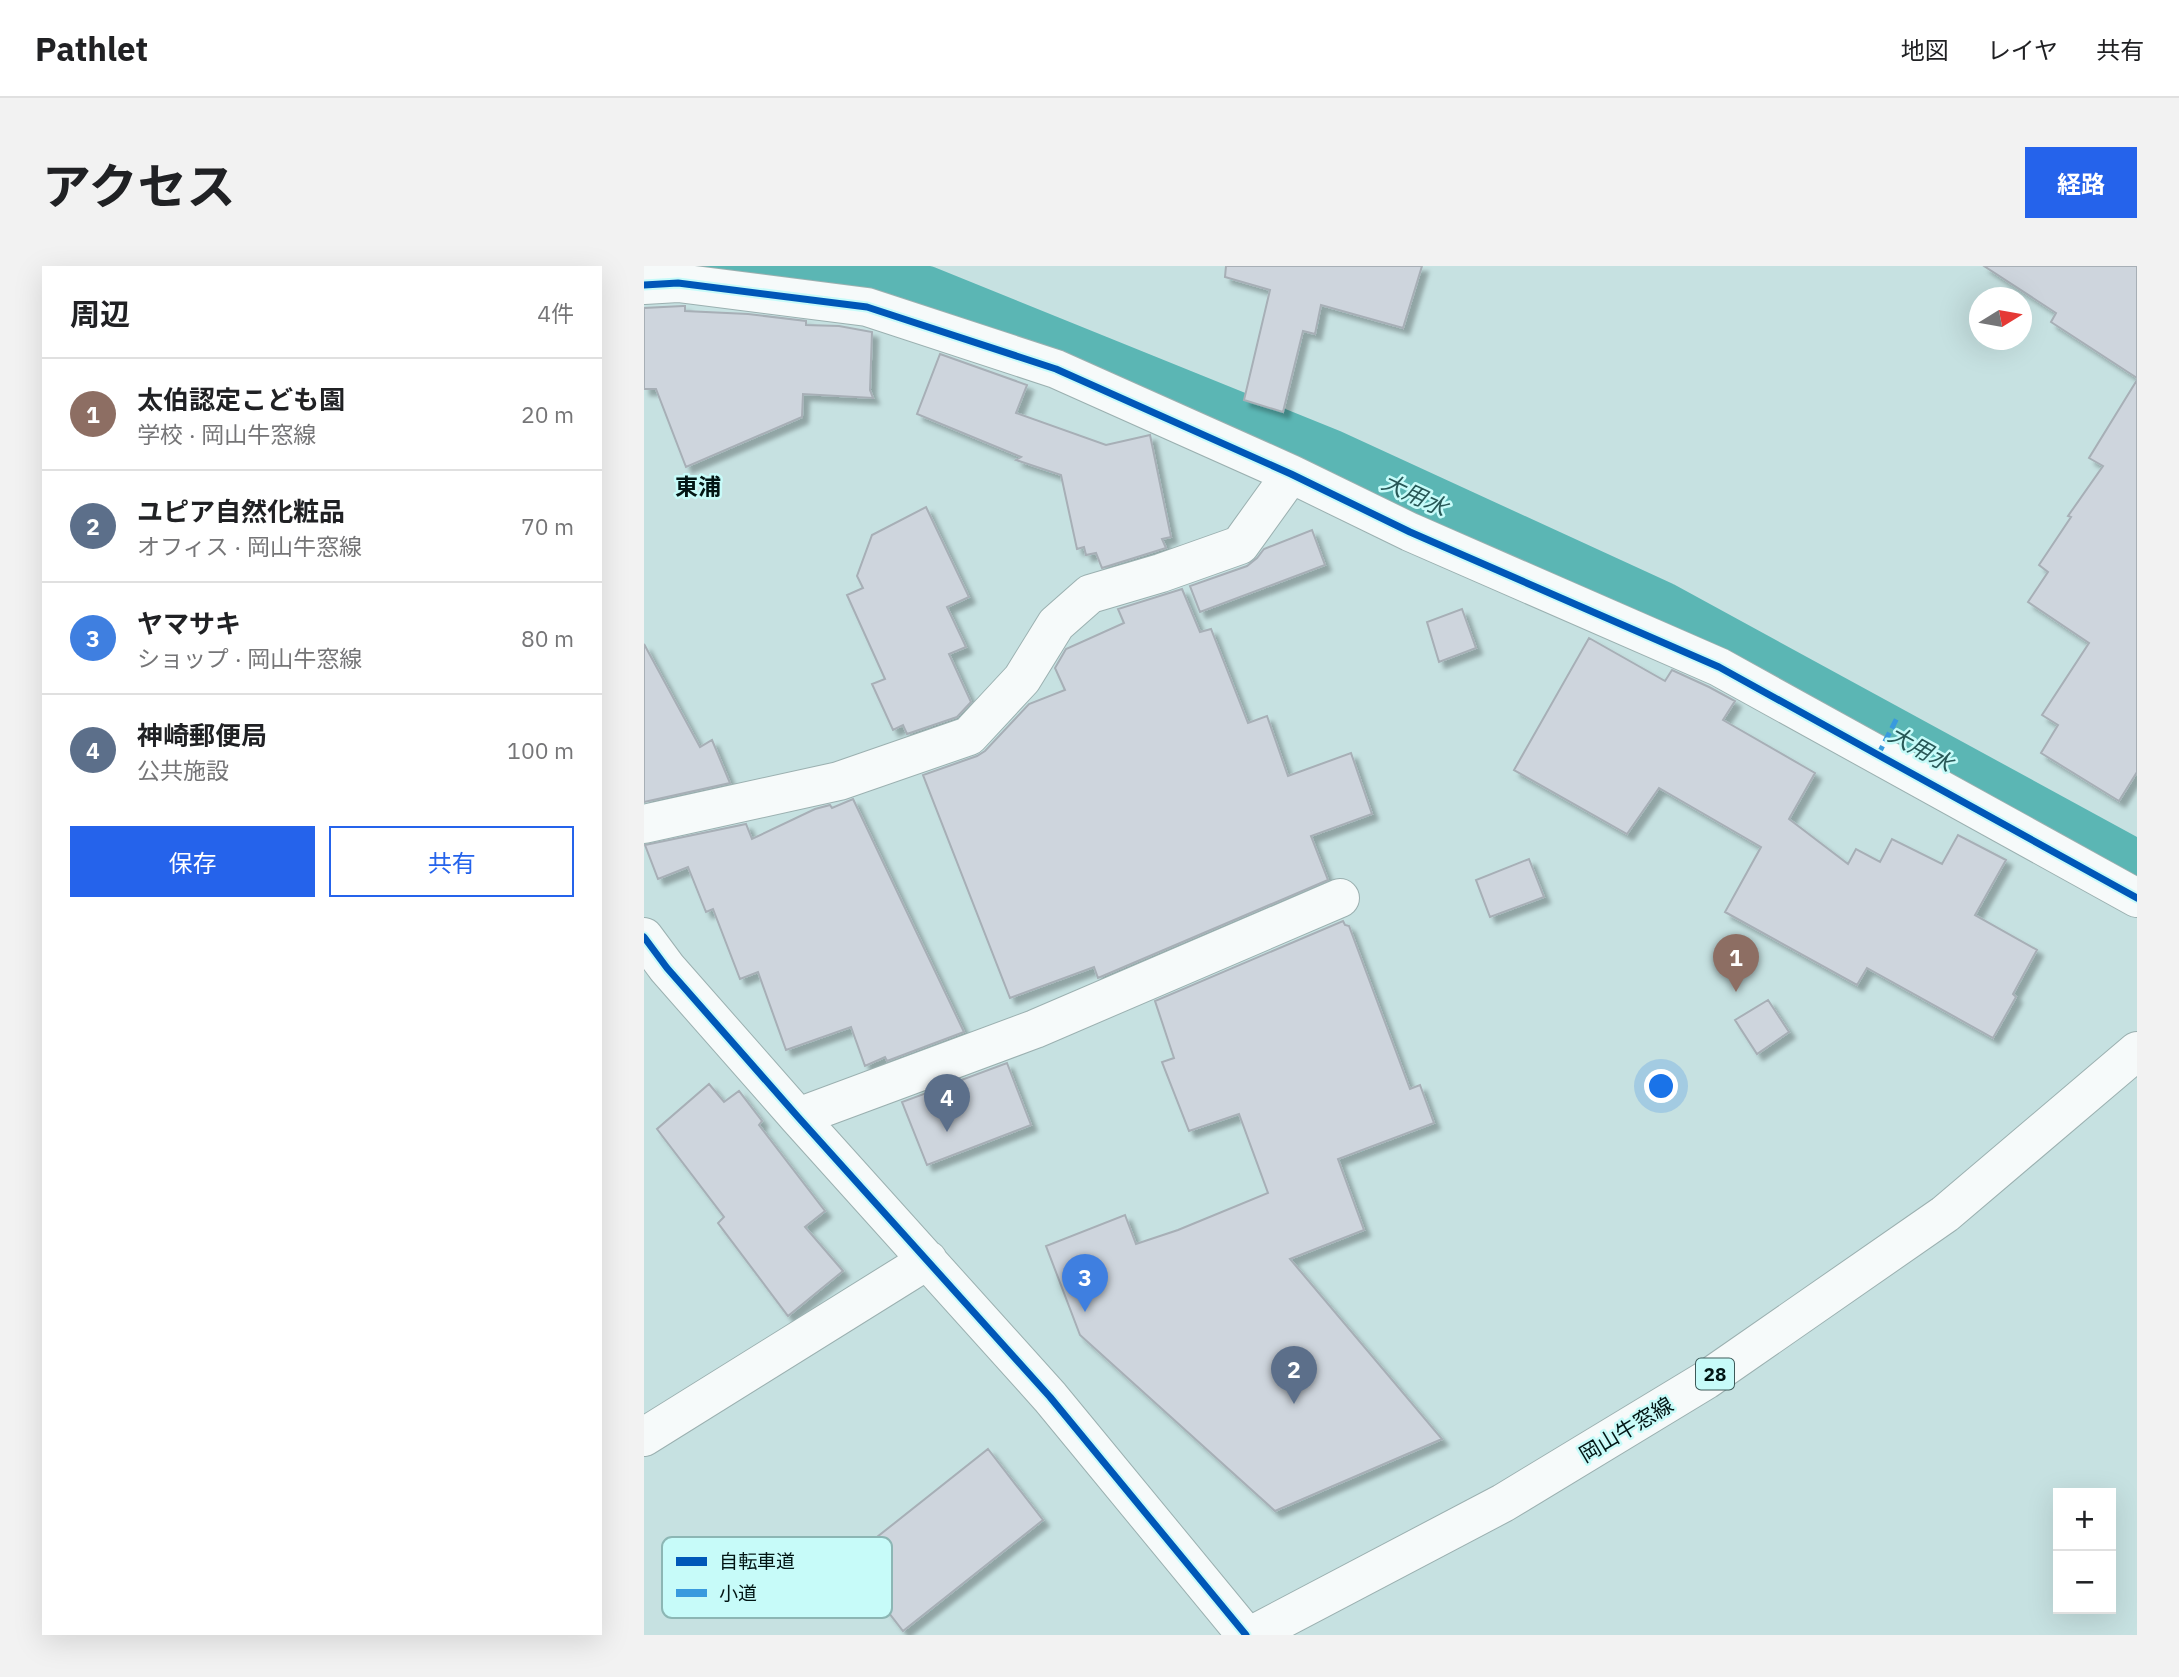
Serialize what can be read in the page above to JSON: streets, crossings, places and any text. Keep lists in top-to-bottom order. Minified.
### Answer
{"streets":{"street":["28","岡山牛窓線"]},"districts":["東浦"],"water":["大用水"],"legend":["自転車道","小道"],"north":"right","page":{"header":"Pathlet","nav":["地図","レイヤ","共有"],"title":"アクセス","buttons":["経路",["保存","共有"]],"heading":["周辺","4件"],"list":[{"mark":"1","name":"太伯認定こども園","note":"学校 · 岡山牛窓線","value":"20 m"},{"mark":"2","name":"ユピア自然化粧品","note":"オフィス · 岡山牛窓線","value":"70 m"},{"mark":"3","name":"ヤマサキ","note":"ショップ · 岡山牛窓線","value":"80 m"},{"mark":"4","name":"神崎郵便局","note":"公共施設","value":"100 m"}],"pins":["1","4","3","2"],"map_buttons":["+","−"]}}
